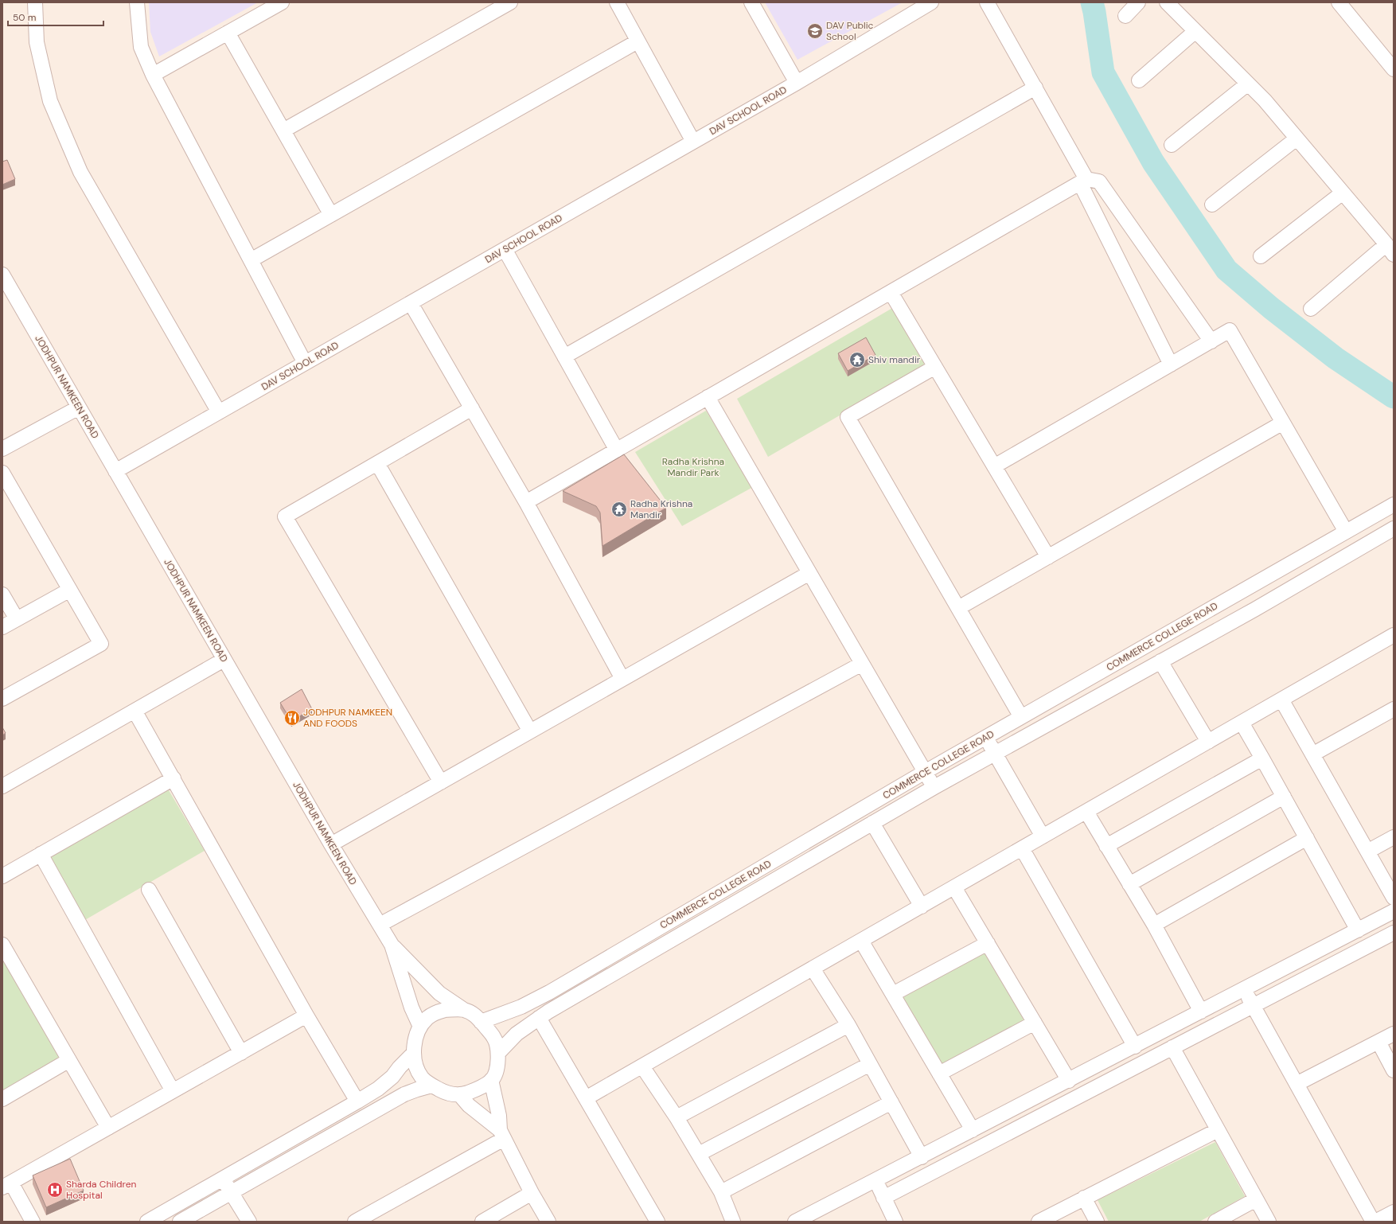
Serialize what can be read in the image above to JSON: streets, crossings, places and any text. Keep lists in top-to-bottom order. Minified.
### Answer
{"streets":{"street":["DAV SCHOOL ROAD","JODHPUR NAMKEEN ROAD","COMMERCE COLLEGE ROAD"]},"crossings":[["DAV SCHOOL ROAD","JODHPUR NAMKEEN ROAD"]],"parks":["Radha Krishna Mandir Park"],"places":{"school or university":["DAV Public School"],"temple":["Shiv mandir","Radha Krishna Mandir"],"restaurant":["JODHPUR NAMKEEN AND FOODS"],"hospital":["Sharda Children Hospital"]},"scale_bar":"50 m"}
